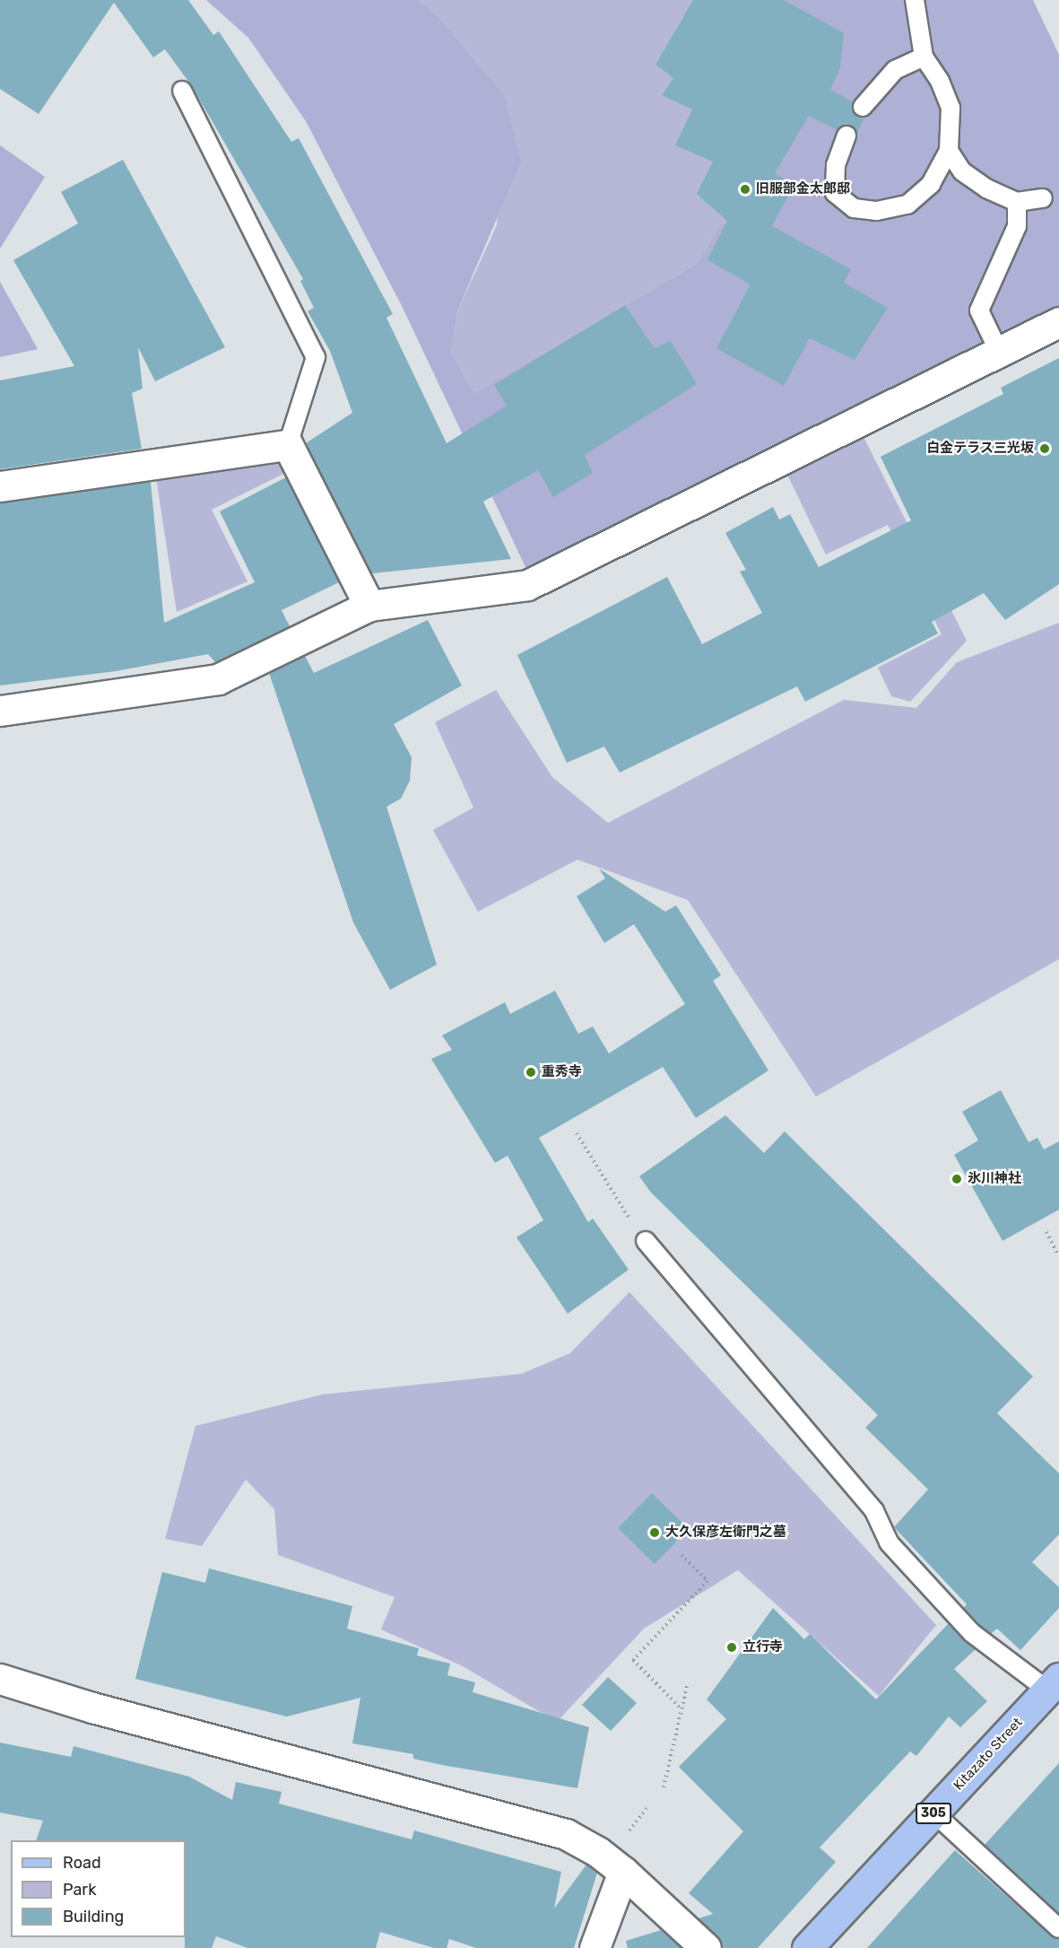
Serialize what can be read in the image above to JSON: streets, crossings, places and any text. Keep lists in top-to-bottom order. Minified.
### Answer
{"streets":{"main road":["Kitazato Street","305"]},"places":["旧服部金太郎邸","白金テラス三光坂","重秀寺","氷川神社","大久保彦左衛門之墓","立行寺"],"legend":["Road","Park","Building"]}
